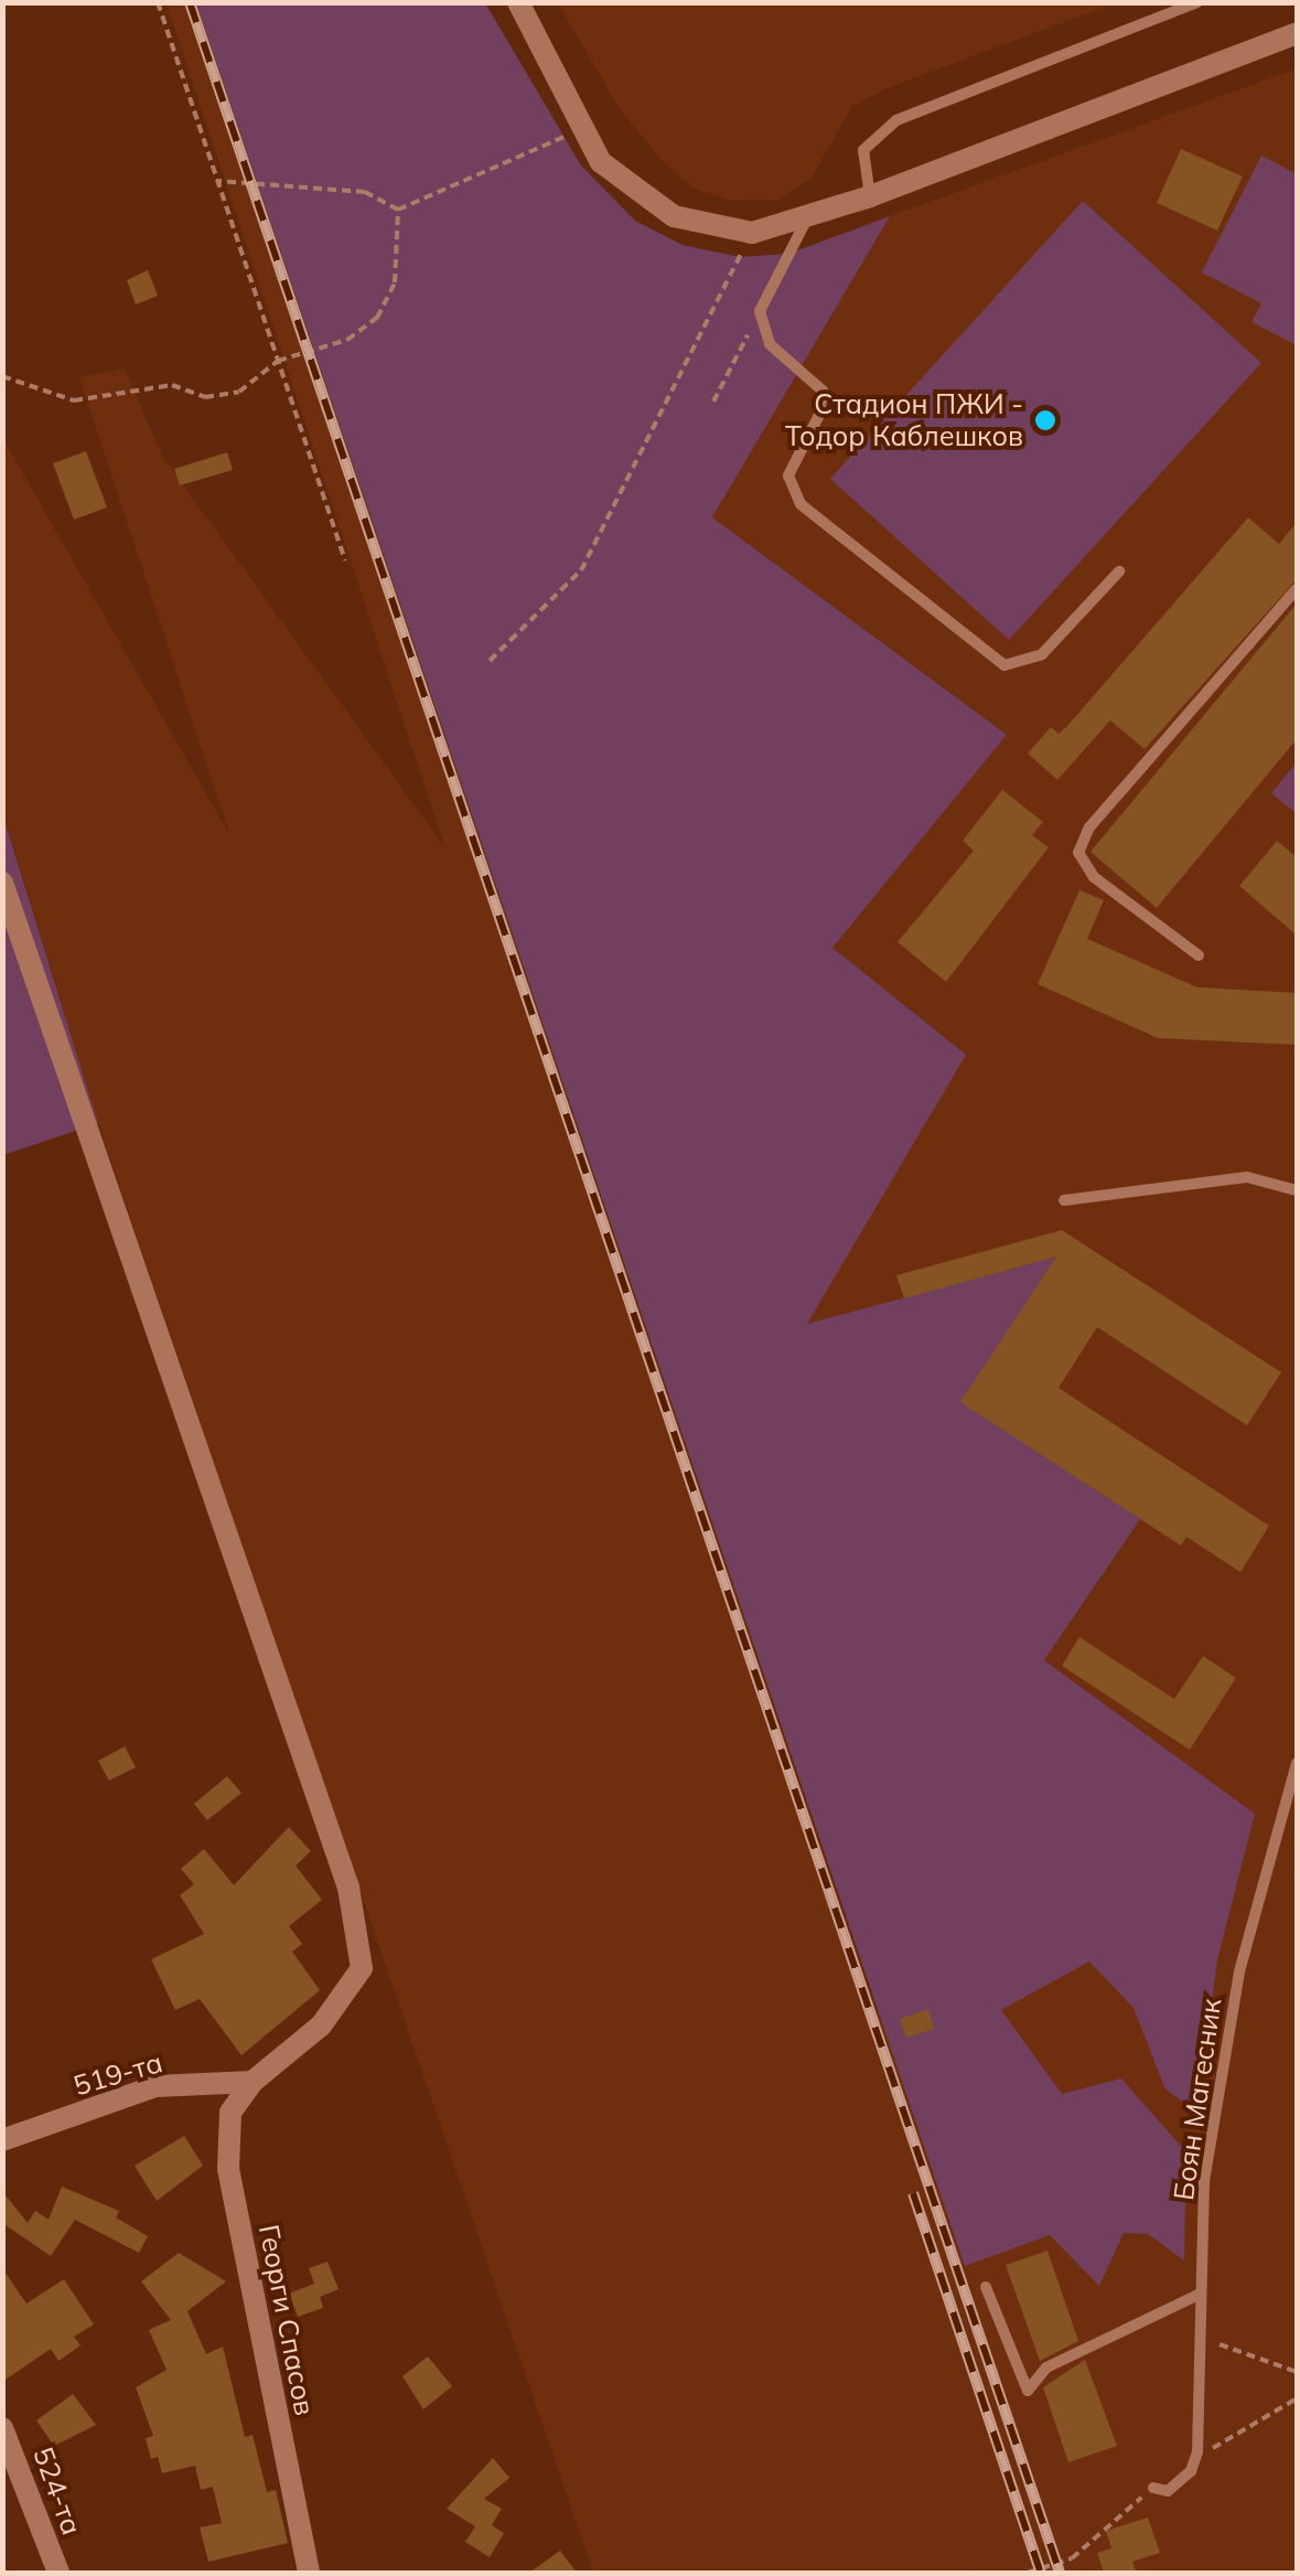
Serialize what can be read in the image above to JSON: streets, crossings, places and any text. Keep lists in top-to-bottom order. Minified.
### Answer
{"streets":{"street":["519-та","Георги Спасов","524-та"],"lane":["Боян Магесник"]},"crossings":[["519-та","Георги Спасов"]],"places":["Стадион ПЖИ - Тодор Каблешков"]}
